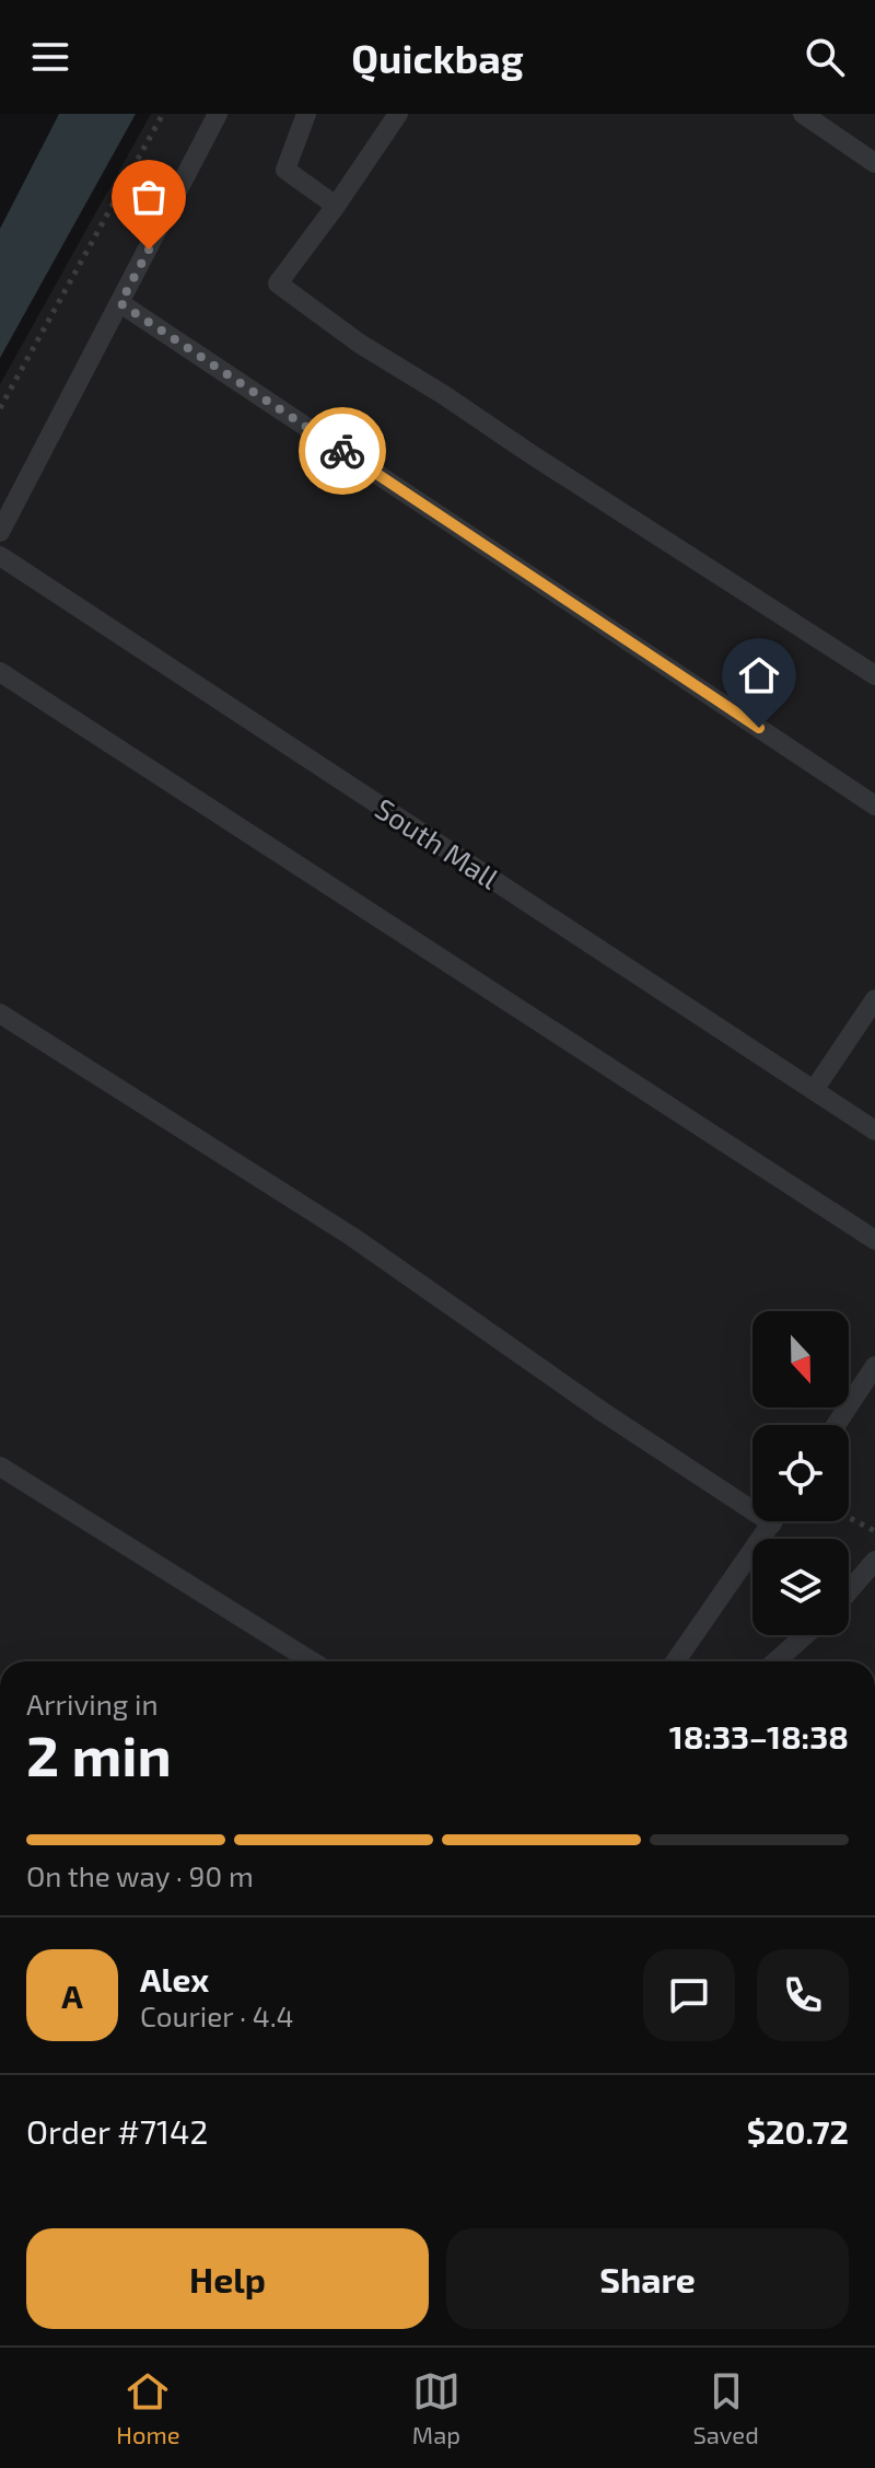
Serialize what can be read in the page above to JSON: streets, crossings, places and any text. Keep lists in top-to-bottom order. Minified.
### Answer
{"streets":{"lane":["South Mall"]},"north":"bottom","page":{"header":"Quickbag","heading":["2 min","Arriving in","18:33–18:38"],"panel":["Alex","Courier · 4.4","Order #7142","$20.72"],"bar":"On the way · 90 m","round":"A","buttons":["Help","Share"],"tabs":["Home","Map","Saved"]}}
